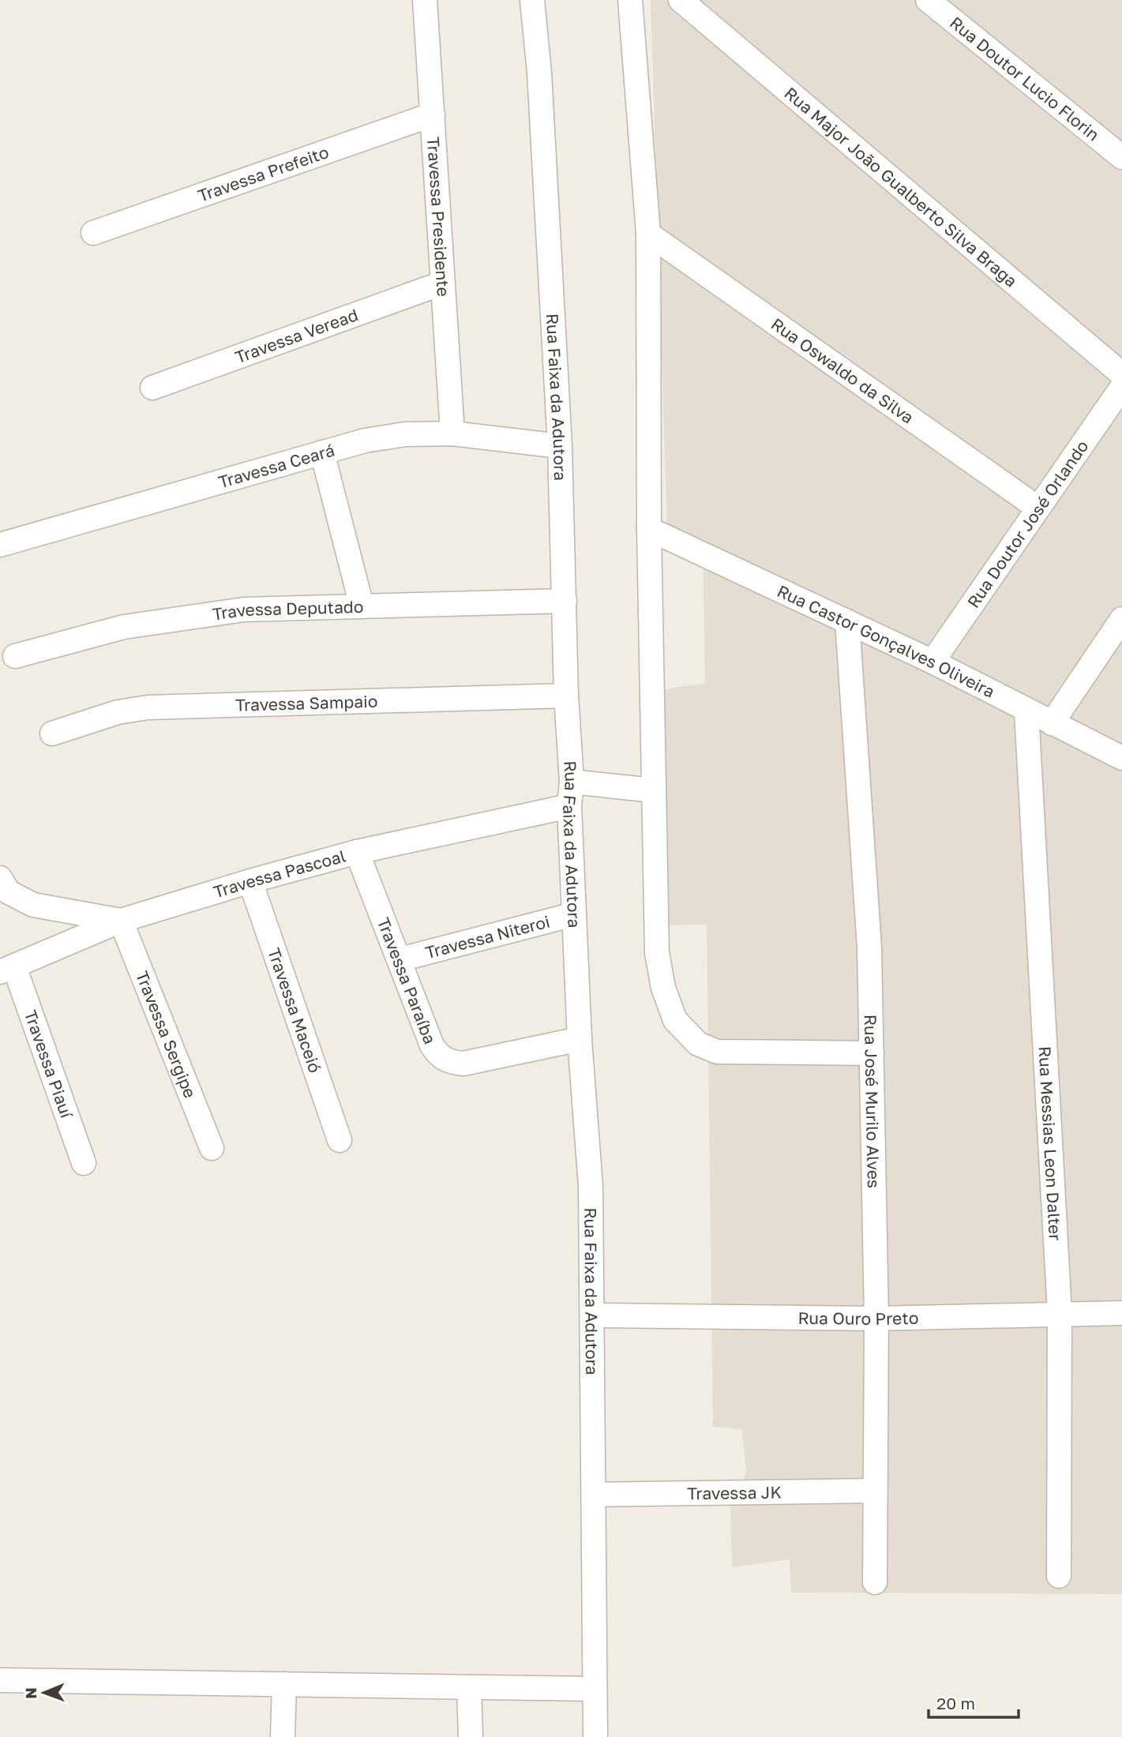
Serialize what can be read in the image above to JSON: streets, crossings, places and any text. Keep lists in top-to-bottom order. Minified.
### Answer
{"streets":{"street":["Rua Doutor Lucio Florin","Travessa Prefeito","Rua Major João Gualberto Silva Braga","Travessa Presidente","Travessa Veread","Rua Oswaldo da Silva","Rua Faixa da Adutora","Travessa Ceará","Rua Doutor José Orlando","Travessa Deputado","Rua Castor Gonçalves Oliveira","Travessa Sampaio","Travessa Pascoal","Travessa Niteroi","Travessa Paraíba","Travessa Maceió","Travessa Sergipe","Travessa Piauí","Rua José Murilo Alves","Rua Messias Leon Dalter","Rua Ouro Preto","Travessa JK"]},"crossings":[["Travessa Prefeito","Travessa Presidente"],["Travessa Presidente","Travessa Veread"],["Travessa Presidente","Travessa Ceará"],["Rua Oswaldo da Silva","Rua Doutor José Orlando"],["Rua Faixa da Adutora","Travessa Ceará"],["Rua Faixa da Adutora","Travessa Deputado"],["Rua Faixa da Adutora","Travessa Sampaio"],["Rua Faixa da Adutora","Travessa Pascoal"],["Rua Faixa da Adutora","Travessa Niteroi"],["Rua Faixa da Adutora","Travessa Paraíba"],["Rua Faixa da Adutora","Rua Ouro Preto"],["Rua Faixa da Adutora","Travessa JK"],["Rua Doutor José Orlando","Rua Castor Gonçalves Oliveira"],["Rua Castor Gonçalves Oliveira","Rua José Murilo Alves"],["Rua Castor Gonçalves Oliveira","Rua Messias Leon Dalter"],["Travessa Pascoal","Travessa Paraíba"],["Travessa Pascoal","Travessa Maceió"],["Travessa Pascoal","Travessa Sergipe"],["Travessa Pascoal","Travessa Piauí"],["Travessa Niteroi","Travessa Paraíba"],["Rua José Murilo Alves","Rua Ouro Preto"],["Rua José Murilo Alves","Travessa JK"],["Rua Messias Leon Dalter","Rua Ouro Preto"]],"scale_bar":"20 m","north":"left"}
